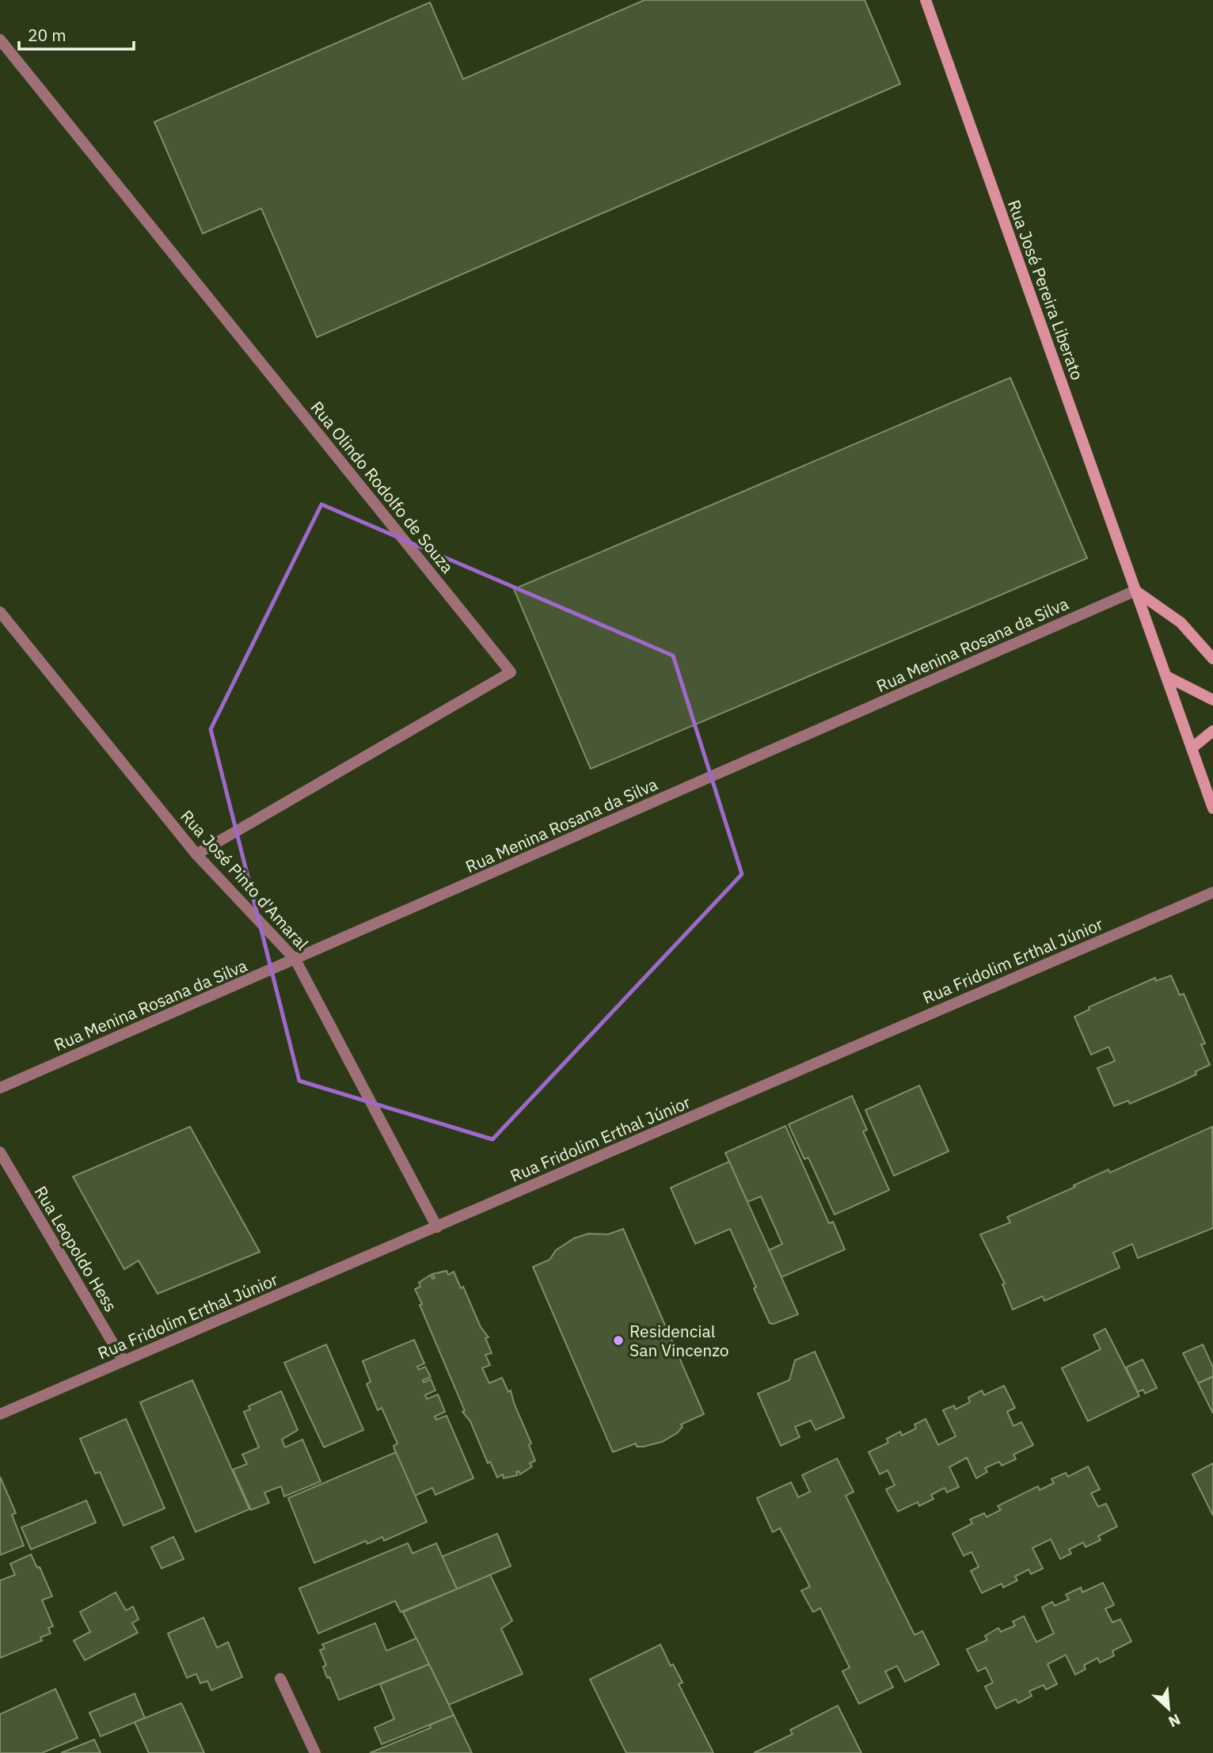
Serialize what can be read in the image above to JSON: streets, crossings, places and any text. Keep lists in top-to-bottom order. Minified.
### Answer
{"streets":{"main road":["Rua José Pereira Liberato"],"street":["Rua Olindo Rodolfo de Souza","Rua Menina Rosana da Silva","Rua José Pinto d'Amaral","Rua Fridolim Erthal Júnior","Rua Leopoldo Hess"]},"crossings":[["Rua José Pereira Liberato","Rua Menina Rosana da Silva"],["Rua Olindo Rodolfo de Souza","Rua José Pinto d'Amaral"],["Rua Menina Rosana da Silva","Rua José Pinto d'Amaral"],["Rua José Pinto d'Amaral","Rua Fridolim Erthal Júnior"],["Rua Fridolim Erthal Júnior","Rua Leopoldo Hess"]],"places":["Residencial San Vincenzo"],"scale_bar":"20 m","north":"bottom right"}
